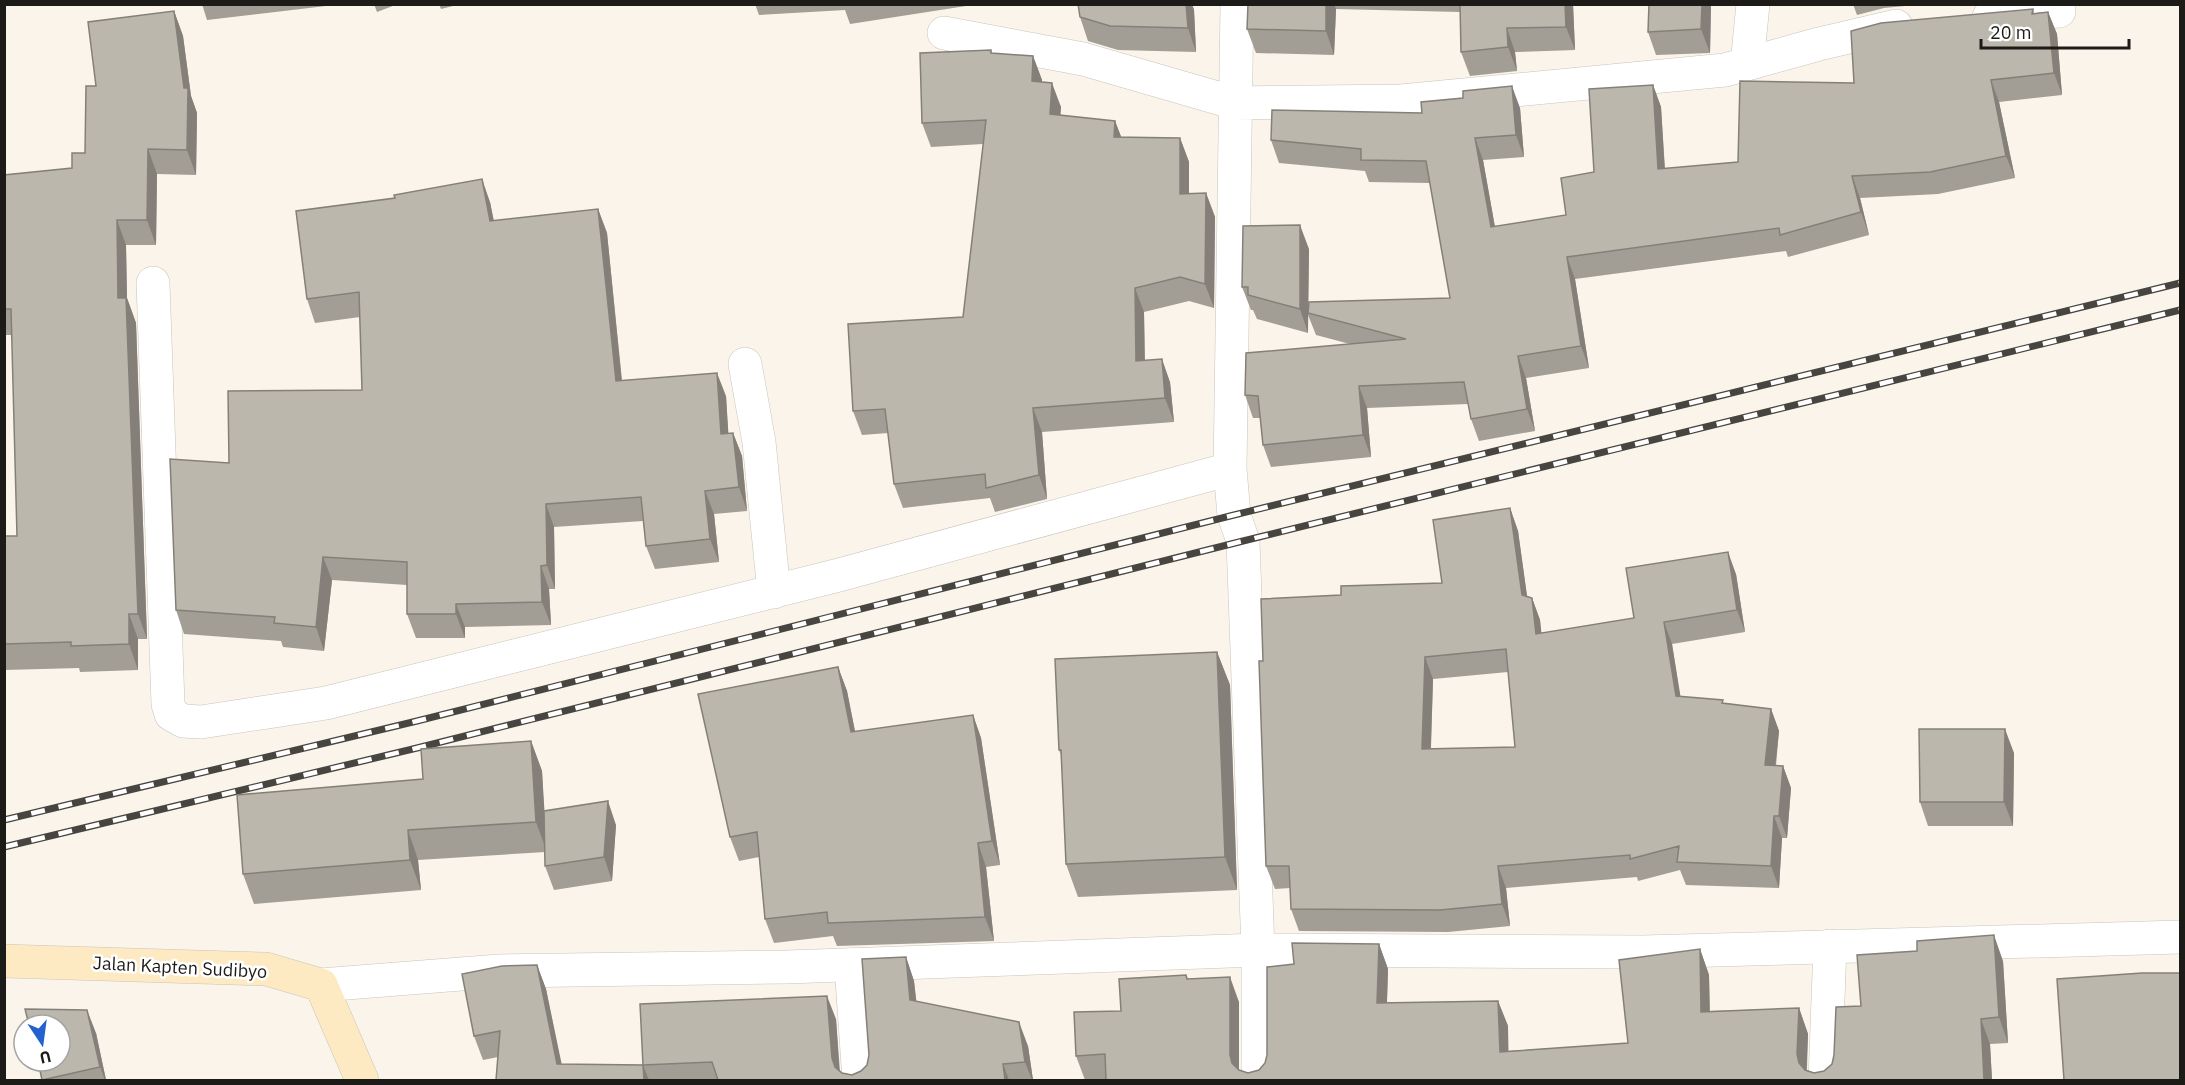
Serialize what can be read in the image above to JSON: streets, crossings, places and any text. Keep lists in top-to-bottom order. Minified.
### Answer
{"streets":{"main road":["Jalan Kapten Sudibyo"]},"scale_bar":"20 m","north":"bottom"}
